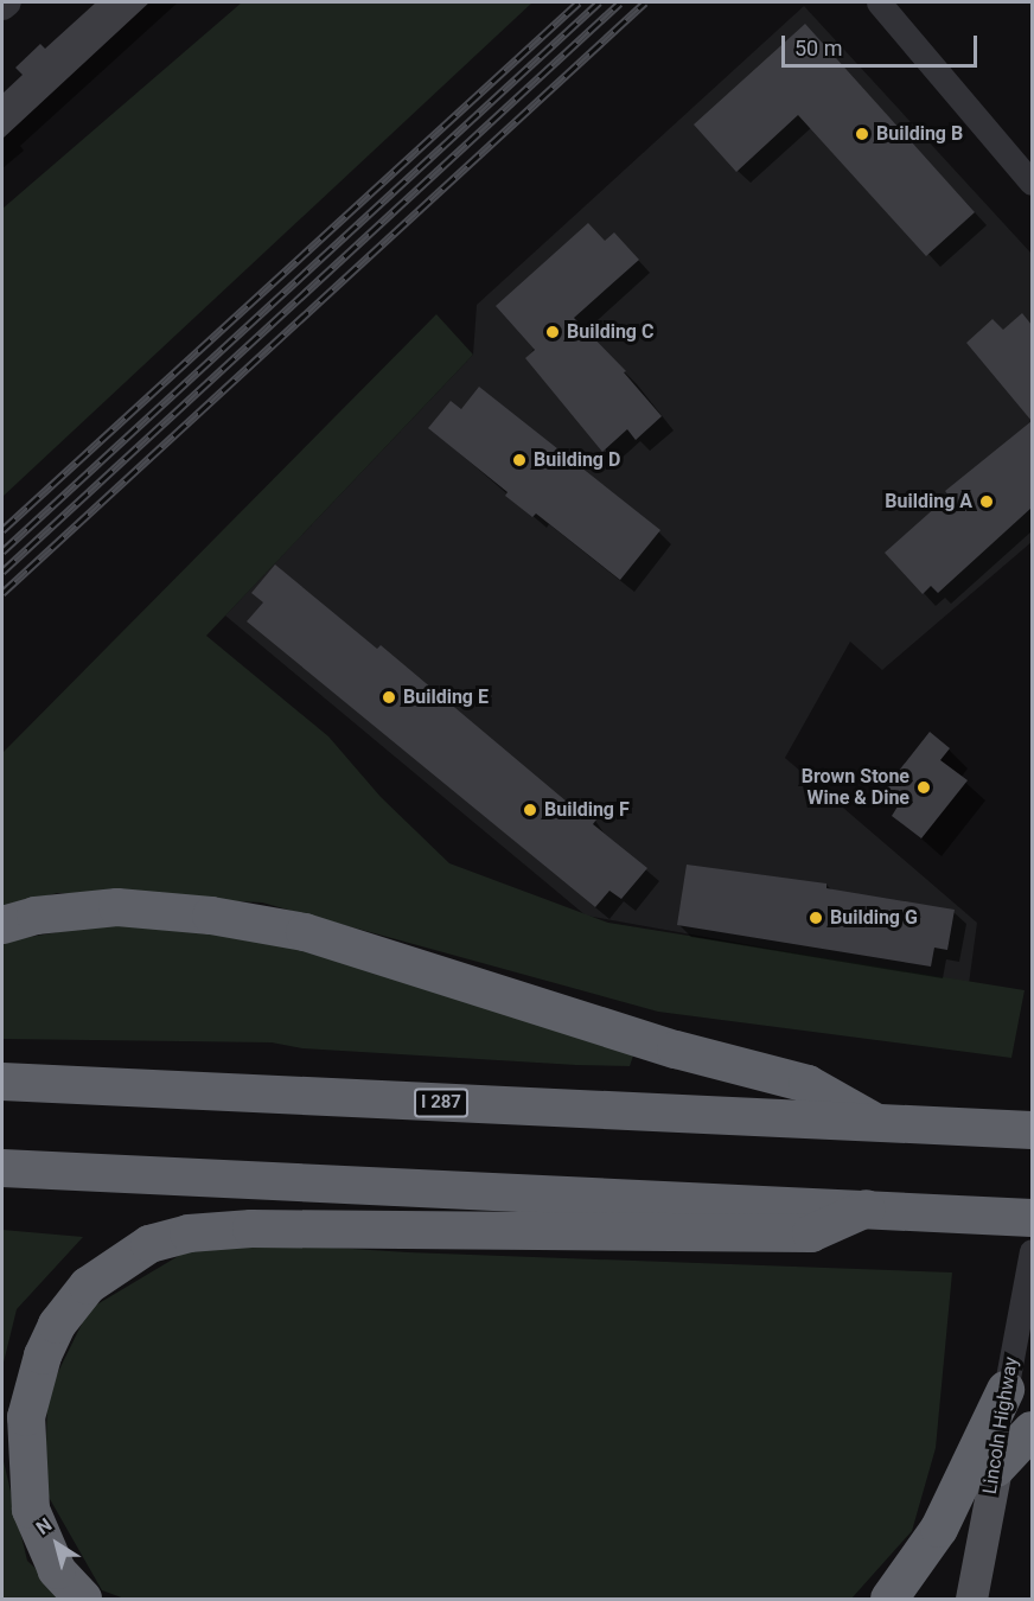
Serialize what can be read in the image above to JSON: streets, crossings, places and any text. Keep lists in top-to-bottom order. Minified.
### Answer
{"streets":{"highway":["I 287"],"main road":["Lincoln Highway"]},"places":["Building B","Building C","Building D","Building A","Building E","Brown Stone Wine & Dine","Building F","Building G"],"scale_bar":"50 m","north":"top left"}
